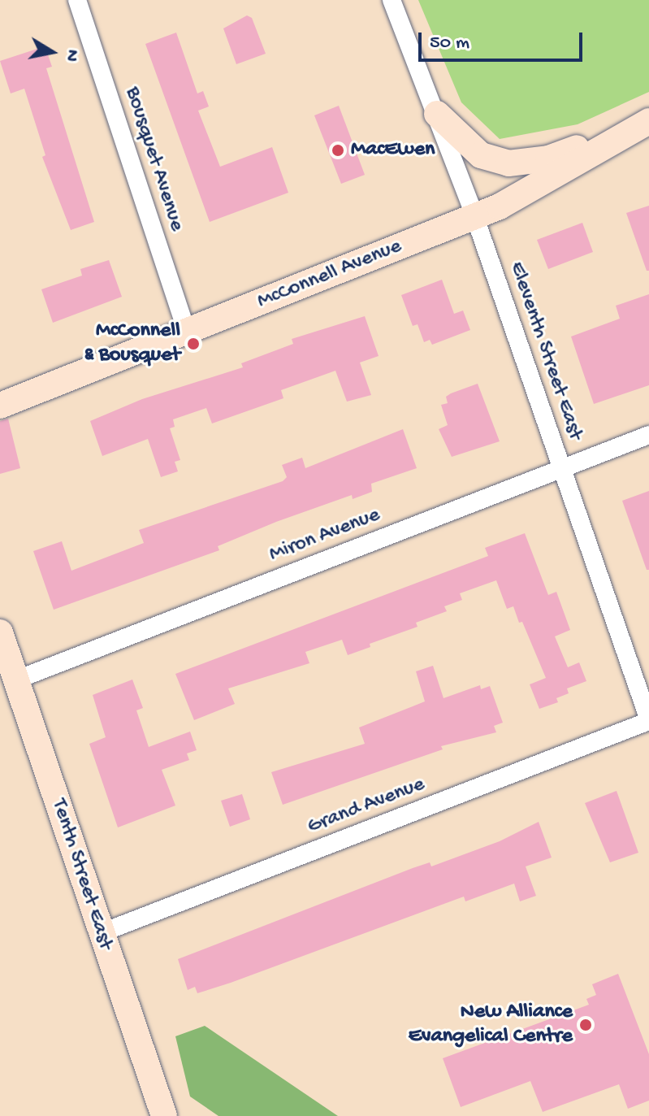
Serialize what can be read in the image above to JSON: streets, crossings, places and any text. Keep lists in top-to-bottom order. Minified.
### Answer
{"streets":{"main road":["McConnell Avenue","Tenth Street East"],"street":["Bousquet Avenue","Eleventh Street East","Miron Avenue","Grand Avenue"]},"crossings":[["Bousquet Avenue","McConnell Avenue"],["McConnell Avenue","Eleventh Street East"],["Eleventh Street East","Miron Avenue"],["Eleventh Street East","Grand Avenue"],["Miron Avenue","Tenth Street East"],["Grand Avenue","Tenth Street East"]],"places":["MacEwen","McConnell & Bousquet","New Alliance Evangelical Centre"],"scale_bar":"50 m","north":"right"}
